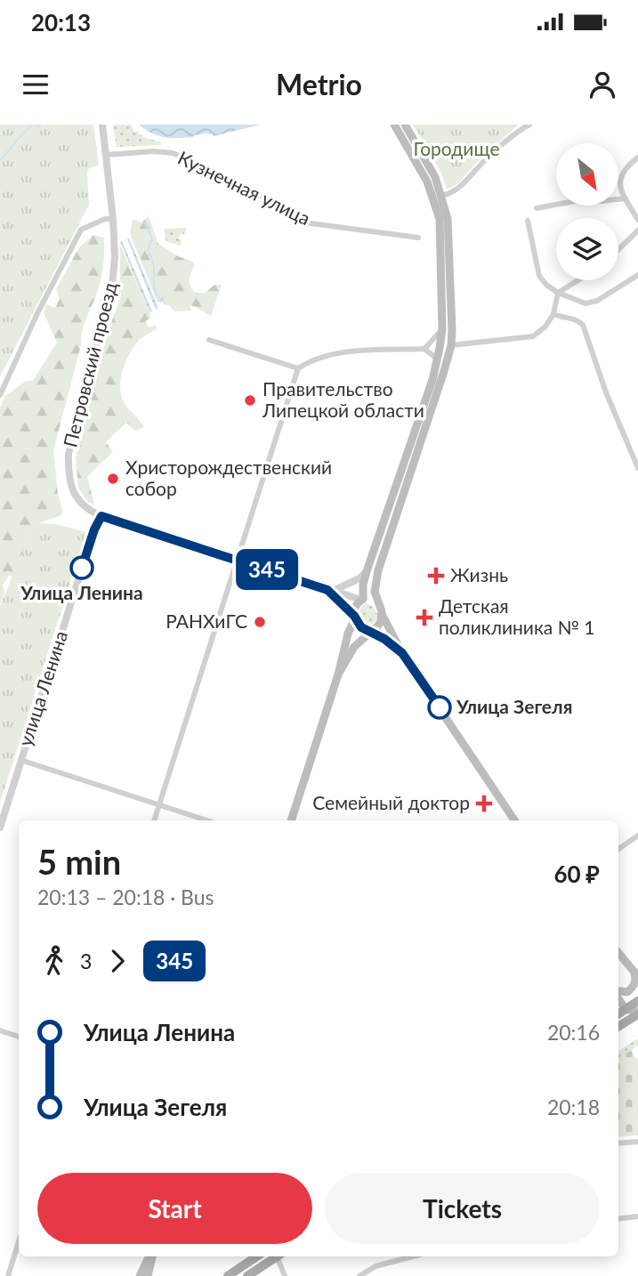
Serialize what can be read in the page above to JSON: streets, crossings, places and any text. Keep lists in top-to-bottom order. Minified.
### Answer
{"streets":{"street":["Кузнечная улица","Петровский проезд","улица Ленина"]},"crossings":[["Кузнечная улица","Петровский проезд"],["Петровский проезд","улица Ленина"]],"parks":["Городище"],"places":{"other":["Правительство Липецкой области","Христорождественский собор","Улица Ленина","РАНХиГС","Улица Зегеля"],"health":["Жизнь","Детская поликлиника № 1","Семейный доктор"]},"lines":["bus line 345"],"north":"bottom right","page":{"status":"20:13","header":"Metrio","on_map":"345","heading":["5 min","20:13 – 20:18 · Bus","60 ₽"],"legs":["3","345"],"list":[{"name":"Улица Ленина","value":"20:16"},{"name":"Улица Зегеля","value":"20:18"}],"buttons":["Start","Tickets"]}}
